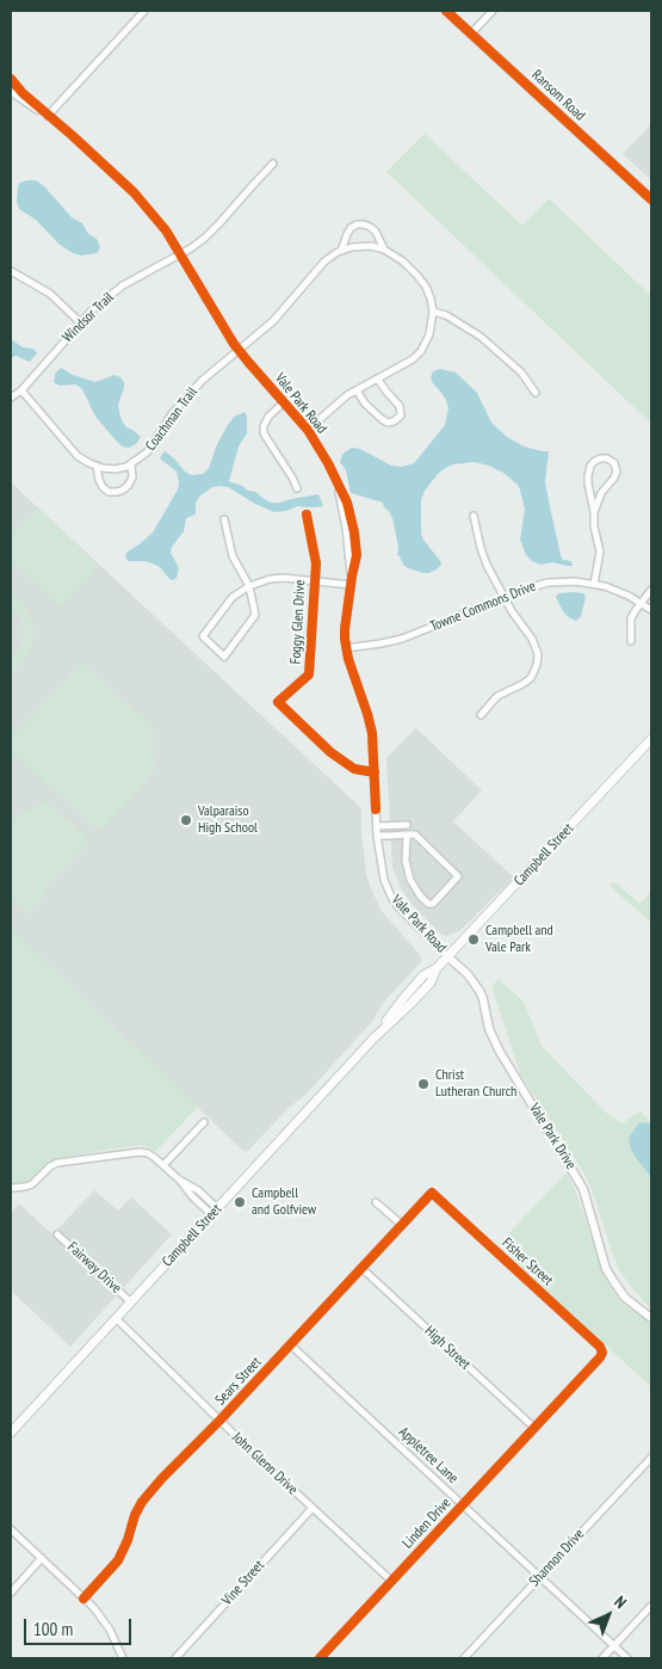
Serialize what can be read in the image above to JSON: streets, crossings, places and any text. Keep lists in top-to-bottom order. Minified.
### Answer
{"streets":{"main road":["Ransom Road","Campbell Street"],"street":["Windsor Trail","Vale Park Road","Coachman Trail","Towne Commons Drive","Foggy Glen Drive","Vale Park Drive","Fisher Street","Fairway Drive","High Street","Sears Street","Appletree Lane","John Glenn Drive","Linden Drive","Shannon Drive","Vine Street"]},"crossings":[["Windsor Trail","Vale Park Road"],["Vale Park Road","Coachman Trail"],["Vale Park Road","Towne Commons Drive"],["Vale Park Road","Foggy Glen Drive"],["Vale Park Road","Campbell Street"],["Vale Park Road","Vale Park Drive"],["Campbell Street","Vale Park Drive"],["Campbell Street","Fairway Drive"],["Campbell Street","John Glenn Drive"],["Fisher Street","Sears Street"],["Fisher Street","Linden Drive"],["High Street","Sears Street"],["High Street","Linden Drive"],["Sears Street","Appletree Lane"],["Sears Street","John Glenn Drive"],["Appletree Lane","Linden Drive"],["Appletree Lane","Shannon Drive"],["John Glenn Drive","Linden Drive"],["John Glenn Drive","Vine Street"]],"places":["Valparaiso High School","Campbell and Vale Park","Christ Lutheran Church","Campbell and Golfview"],"scale_bar":"100 m","north":"top right"}
